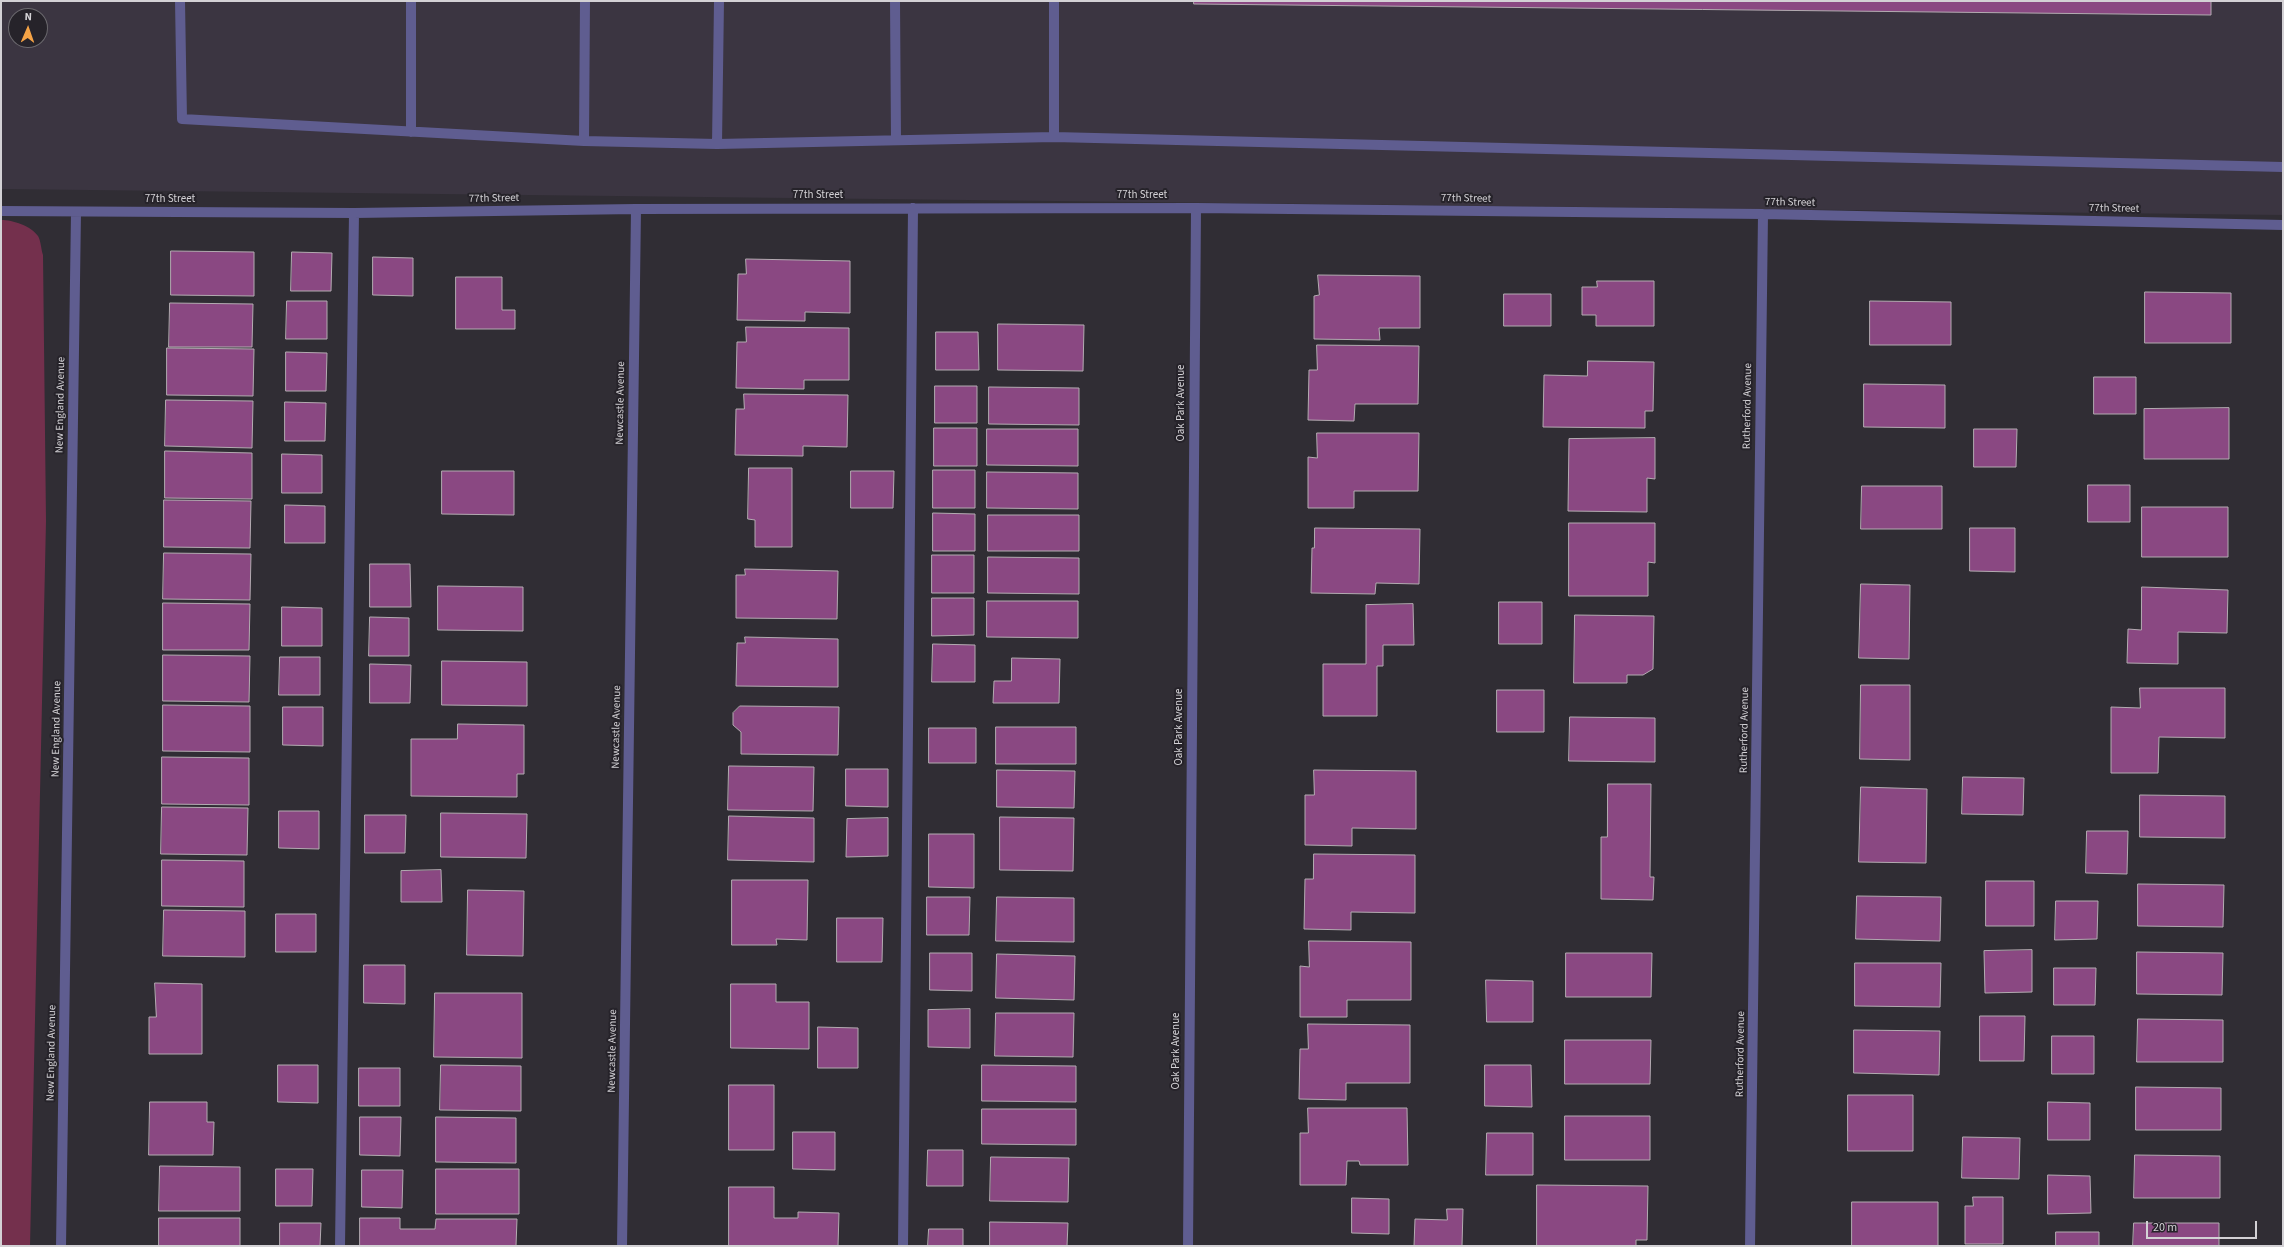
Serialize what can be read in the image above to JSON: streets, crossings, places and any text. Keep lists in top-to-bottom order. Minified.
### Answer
{"streets":{"street":["77th Street","Newcastle Avenue","Oak Park Avenue","New England Avenue","Rutherford Avenue"]},"crossings":[["77th Street","Newcastle Avenue"],["77th Street","Oak Park Avenue"],["77th Street","New England Avenue"],["77th Street","Rutherford Avenue"]],"scale_bar":"20 m","north":"top"}
